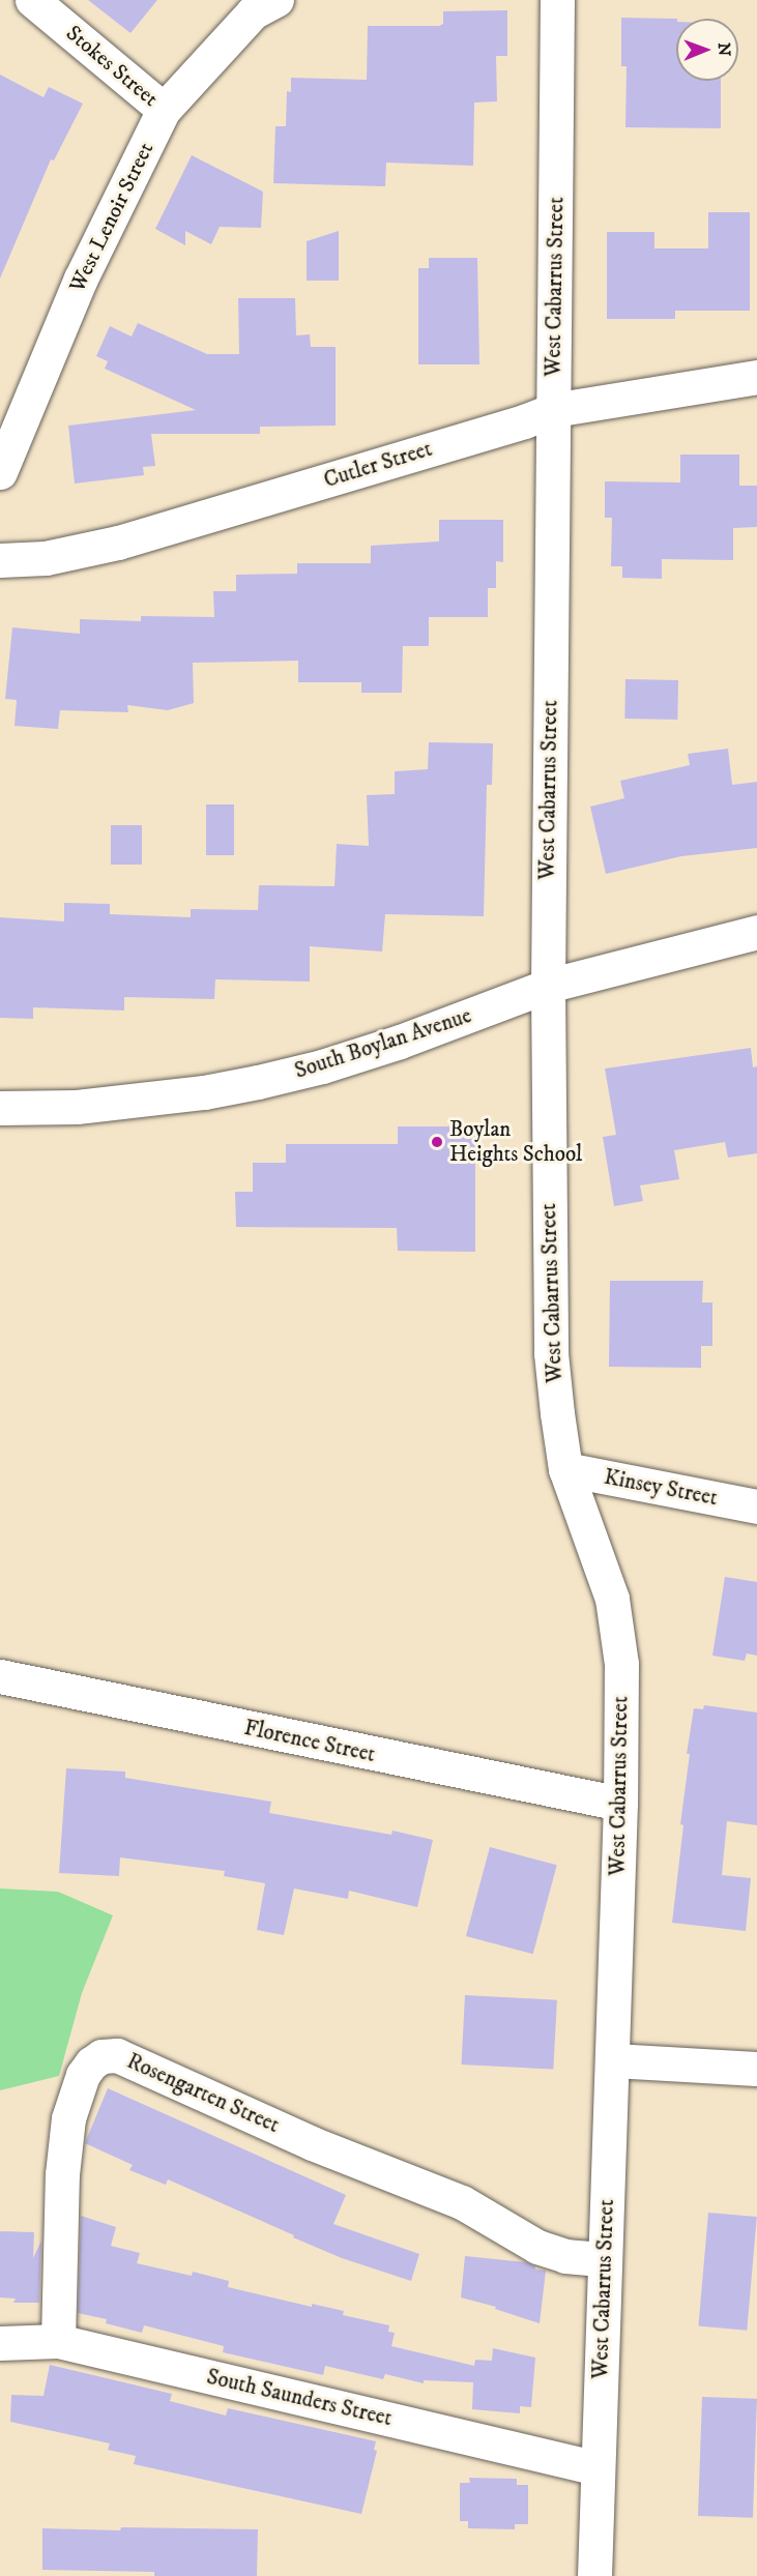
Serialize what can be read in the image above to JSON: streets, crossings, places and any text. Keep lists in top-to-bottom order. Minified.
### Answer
{"streets":{"street":["Stokes Street","West Lenoir Street","West Cabarrus Street","Cutler Street","South Boylan Avenue","Kinsey Street","Florence Street","Rosengarten Street","South Saunders Street"]},"crossings":[["Stokes Street","West Lenoir Street"],["West Cabarrus Street","Cutler Street"],["West Cabarrus Street","South Boylan Avenue"],["West Cabarrus Street","Kinsey Street"],["West Cabarrus Street","Florence Street"],["West Cabarrus Street","Rosengarten Street"],["West Cabarrus Street","South Saunders Street"],["Rosengarten Street","South Saunders Street"]],"places":["Boylan Heights School"],"north":"right"}
